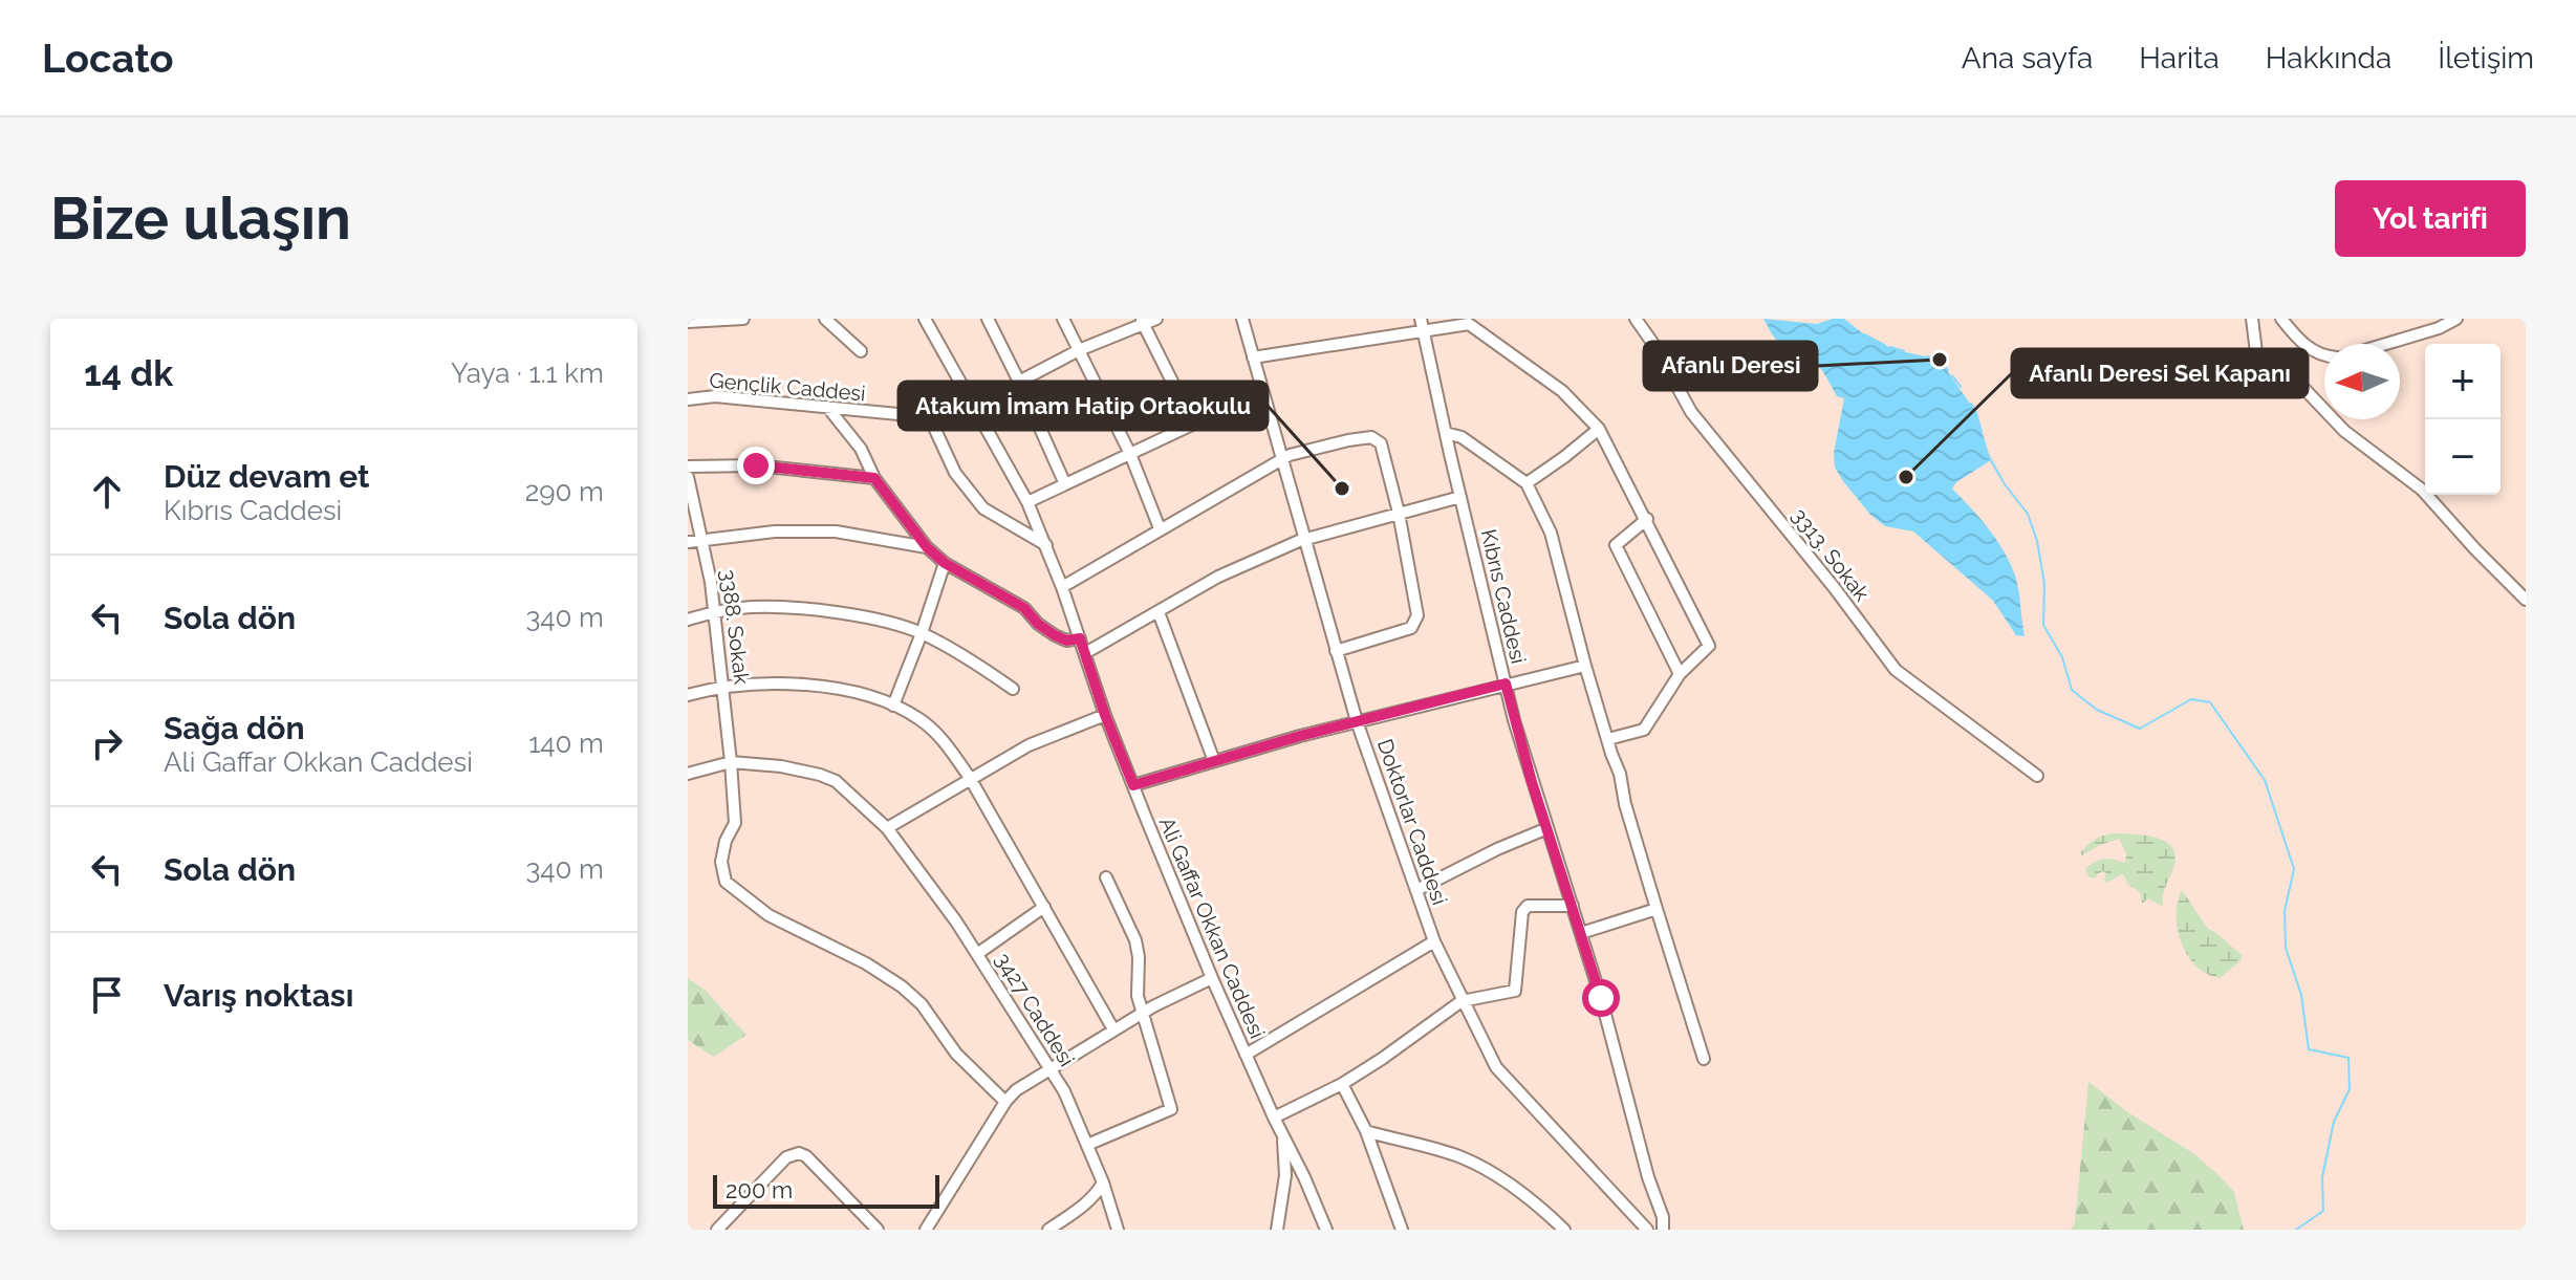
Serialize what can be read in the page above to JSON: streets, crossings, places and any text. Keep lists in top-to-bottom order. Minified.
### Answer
{"streets":{"street":["Gençlik Caddesi","3313. Sokak","Kıbrıs Caddesi","3388. Sokak","Doktorlar Caddesi","Ali Gaffar Okkan Caddesi","3427 Caddesi"]},"crossings":[["Gençlik Caddesi","Ali Gaffar Okkan Caddesi"],["3388. Sokak","3427 Caddesi"]],"places":["Afanlı Deresi","Afanlı Deresi Sel Kapanı","Atakum İmam Hatip Ortaokulu"],"scale_bar":"200 m","north":"left","page":{"header":"Locato","nav":["Ana sayfa","Harita","Hakkında","İletişim"],"buttons":"Yol tarifi","title":"Bize ulaşın","heading":["14 dk","Yaya · 1.1 km"],"map_buttons":["+","−"],"list":[["Düz devam et","Kıbrıs Caddesi","290 m"],["Sola dön","340 m"],["Sağa dön","Ali Gaffar Okkan Caddesi","140 m"],["Sola dön","340 m"],"Varış noktası"],"scale":"200 m"}}
